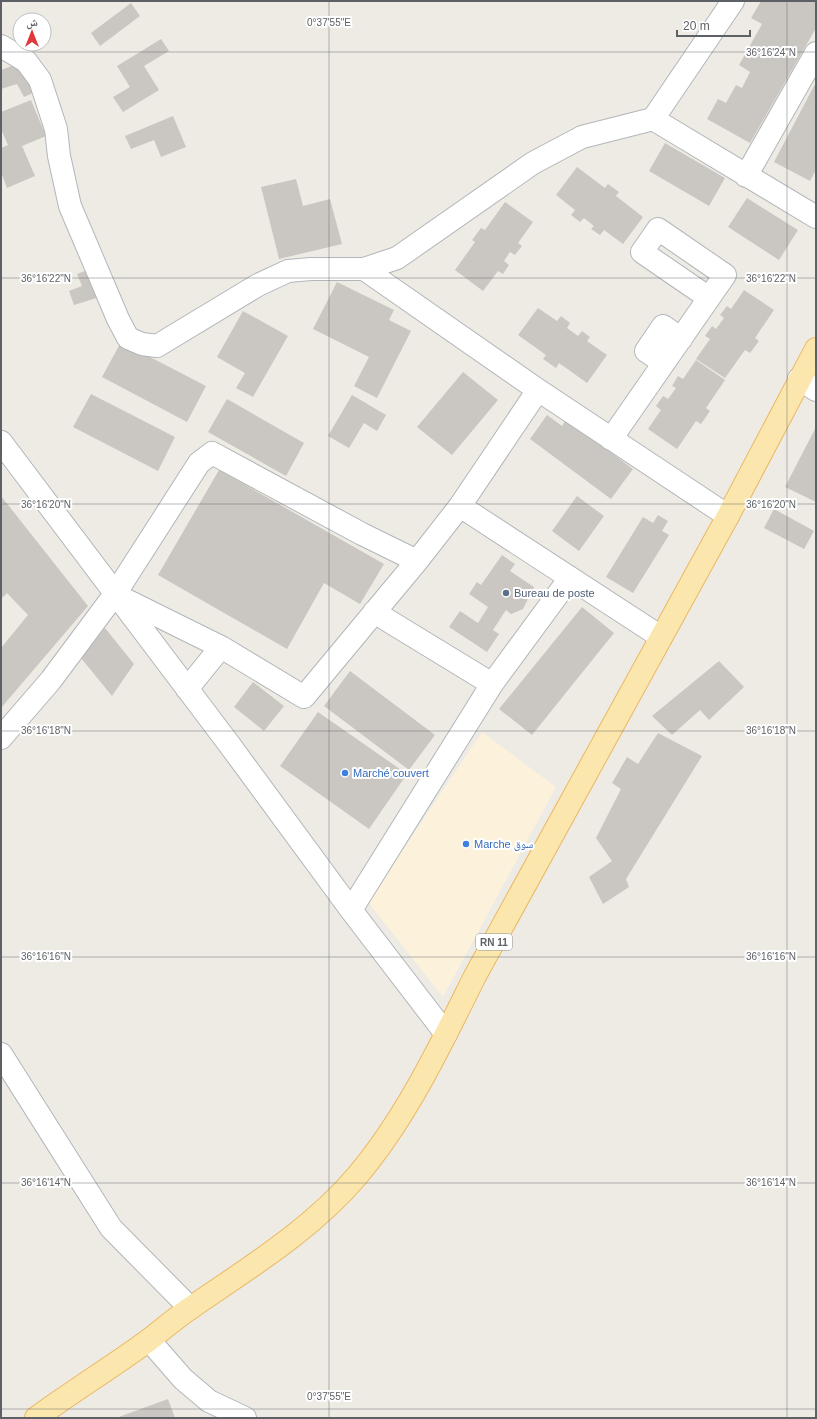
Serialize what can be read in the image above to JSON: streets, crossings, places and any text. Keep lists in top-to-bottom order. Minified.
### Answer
{"streets":{"main road":["RN 11"]},"places":["Bureau de poste","Marché couvert","Marche سوق"],"scale_bar":"20 m","north":"top","coordinates":["0°37'55\"E","36°16'24\"N","36°16'22\"N","36°16'20\"N","36°16'18\"N","36°16'16\"N","36°16'14\"N"]}
